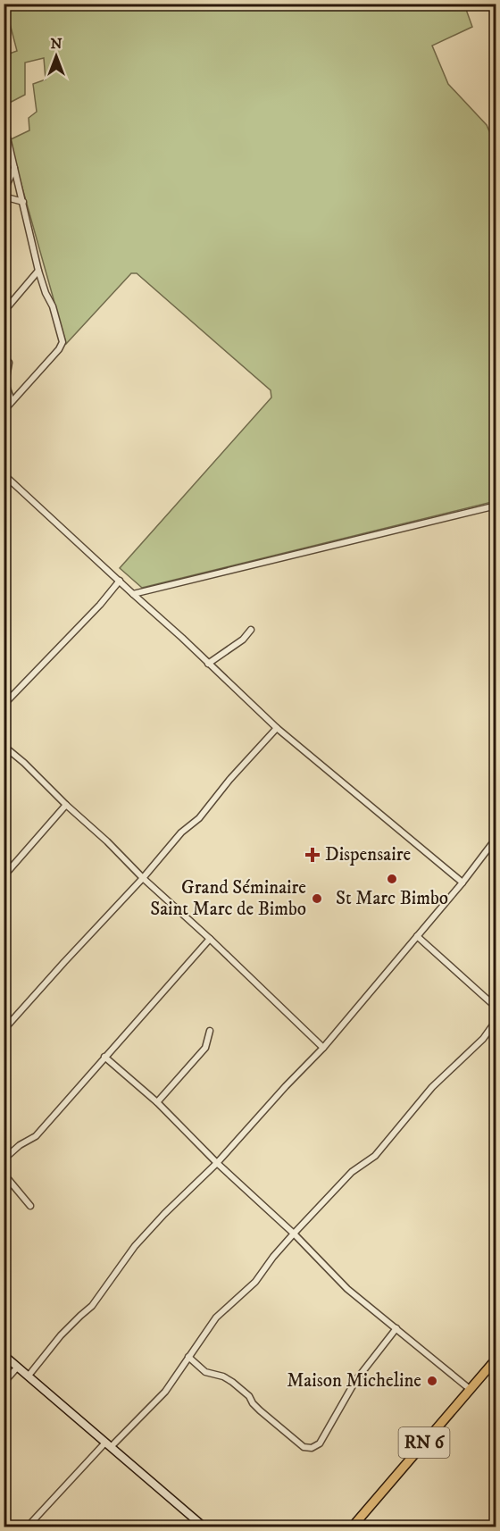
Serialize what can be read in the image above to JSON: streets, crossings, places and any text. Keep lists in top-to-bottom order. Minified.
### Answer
{"streets":{"main road":["RN 6"]},"places":{"health":["Dispensaire"],"other":["St Marc Bimbo","Grand Séminaire Saint Marc de Bimbo","Maison Micheline"]},"north":"top"}
